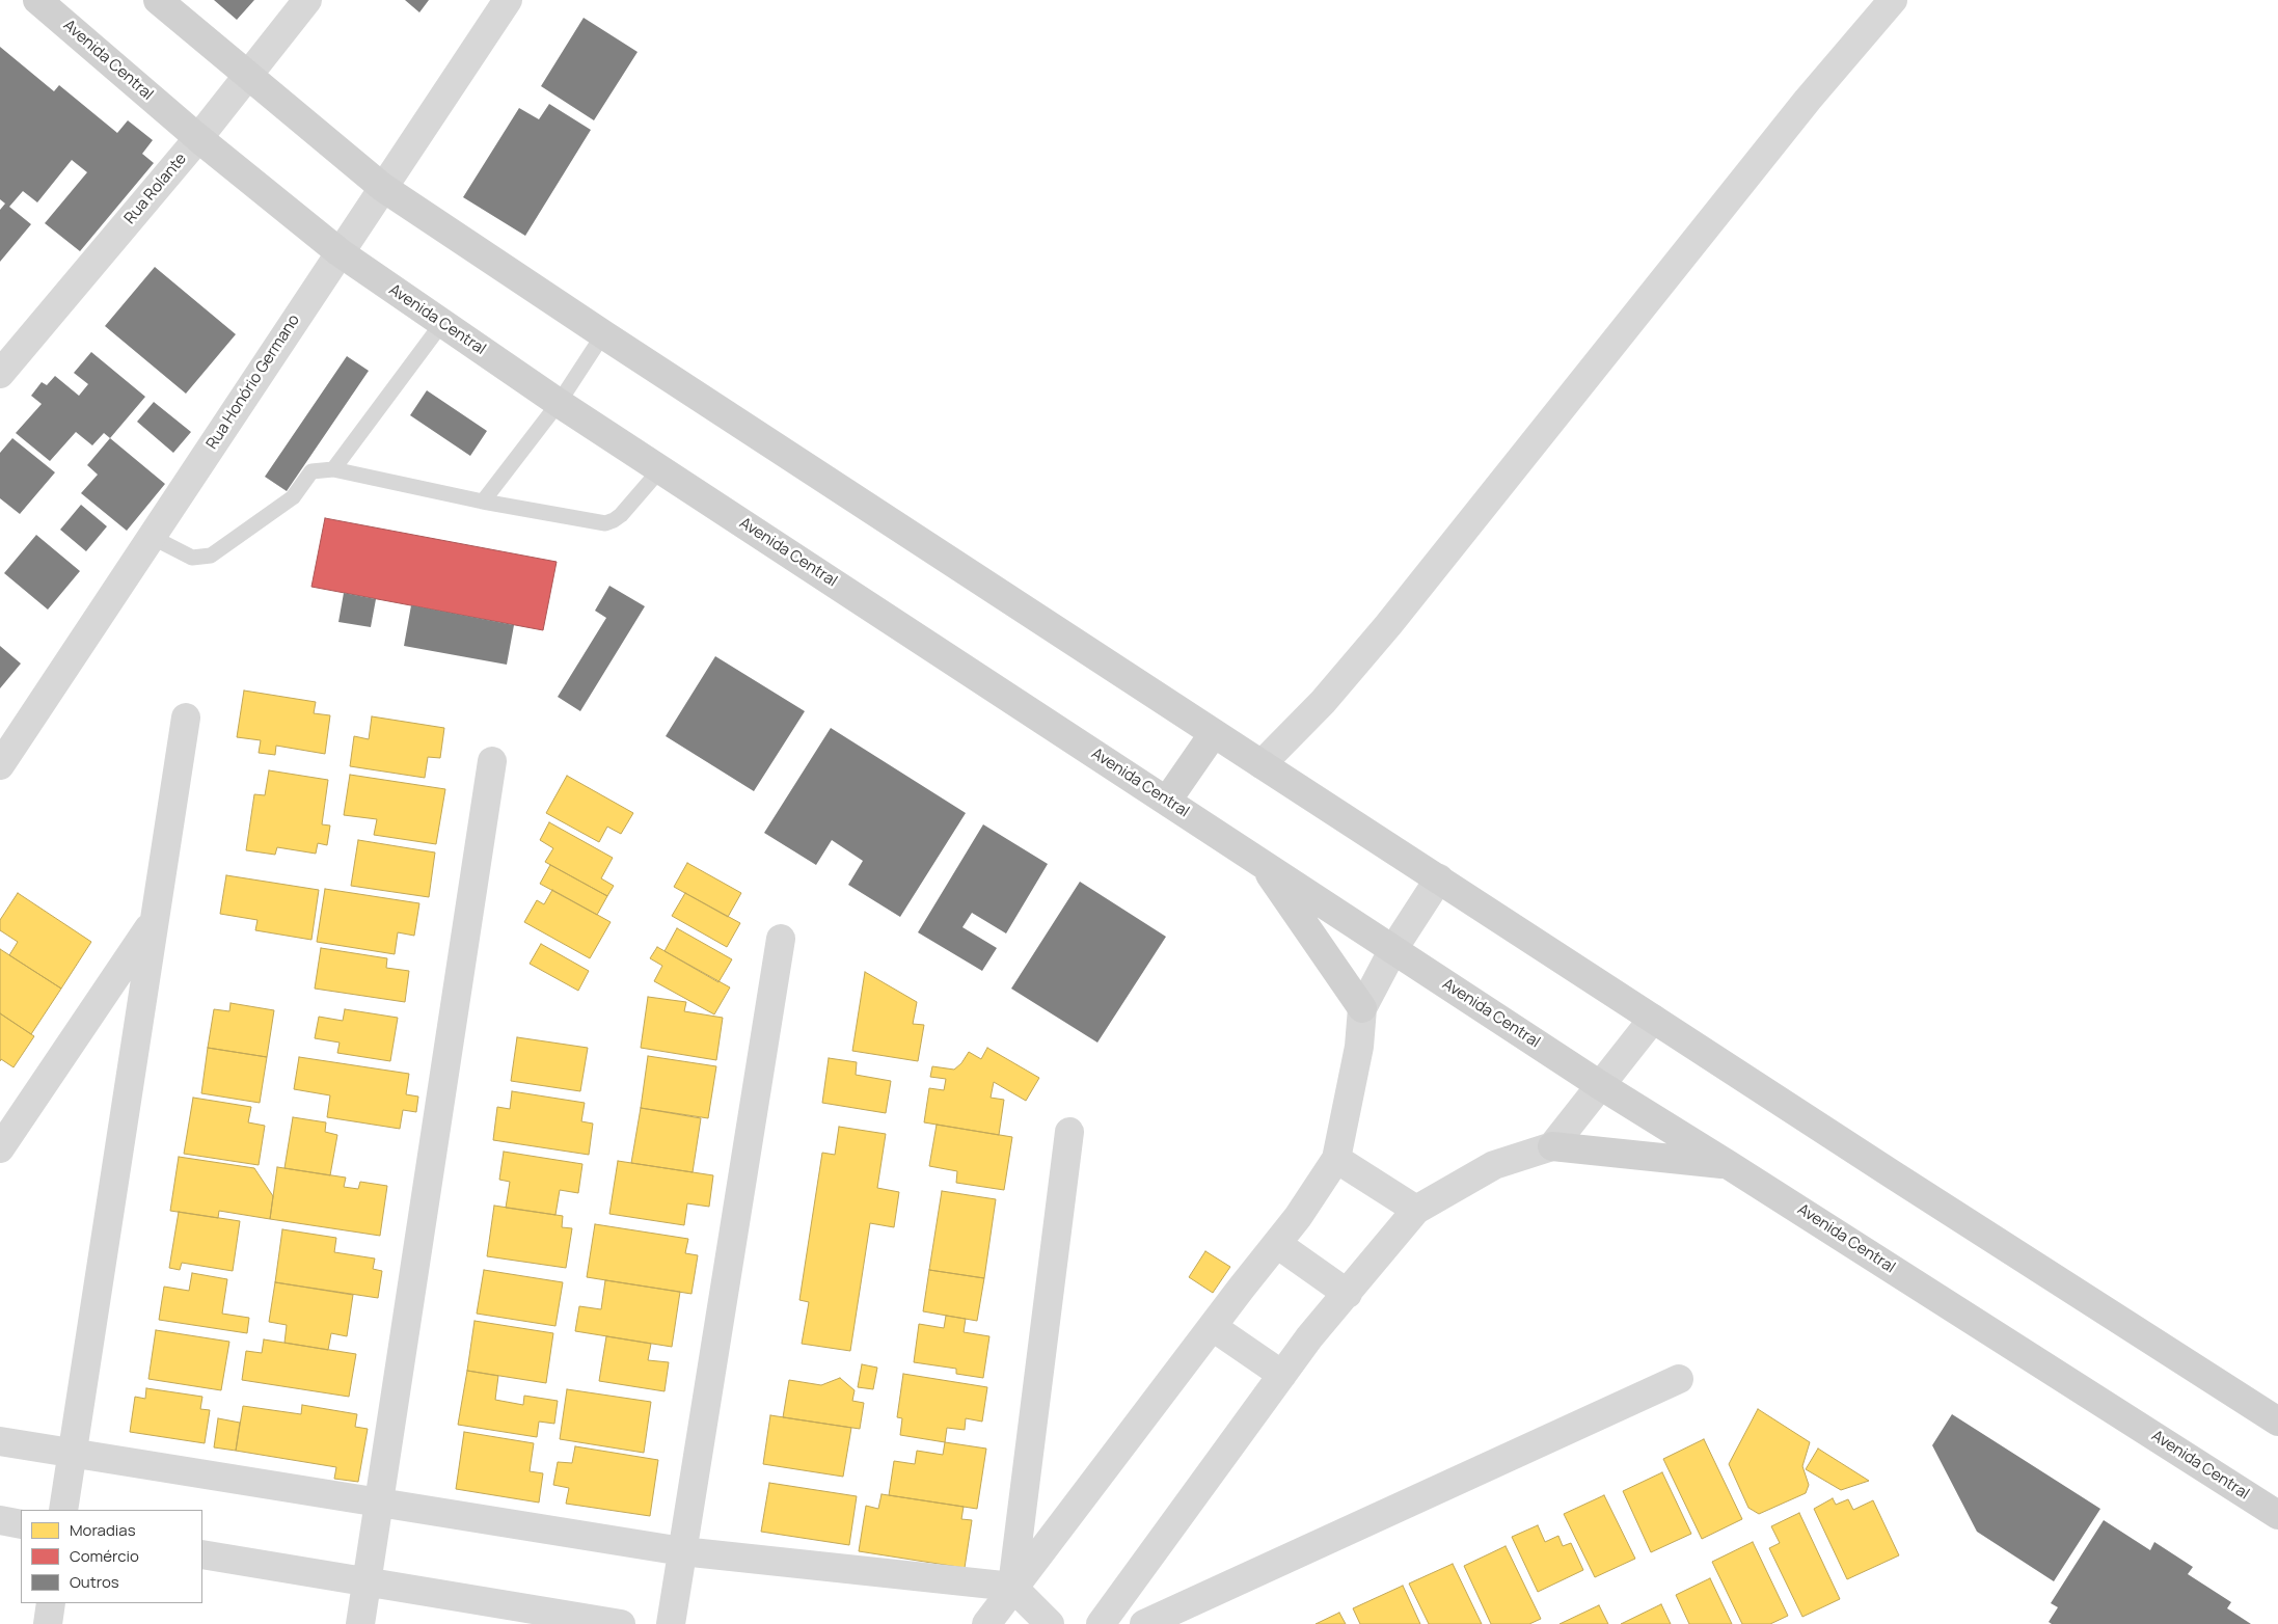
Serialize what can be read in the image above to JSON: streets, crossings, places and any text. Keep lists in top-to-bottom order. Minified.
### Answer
{"streets":{"main road":["Avenida Central"],"street":["Rua Rolante","Rua Honório Germano"]},"crossings":[["Avenida Central","Rua Rolante"],["Avenida Central","Rua Honório Germano"]],"legend":["Moradias","Comércio","Outros"]}
